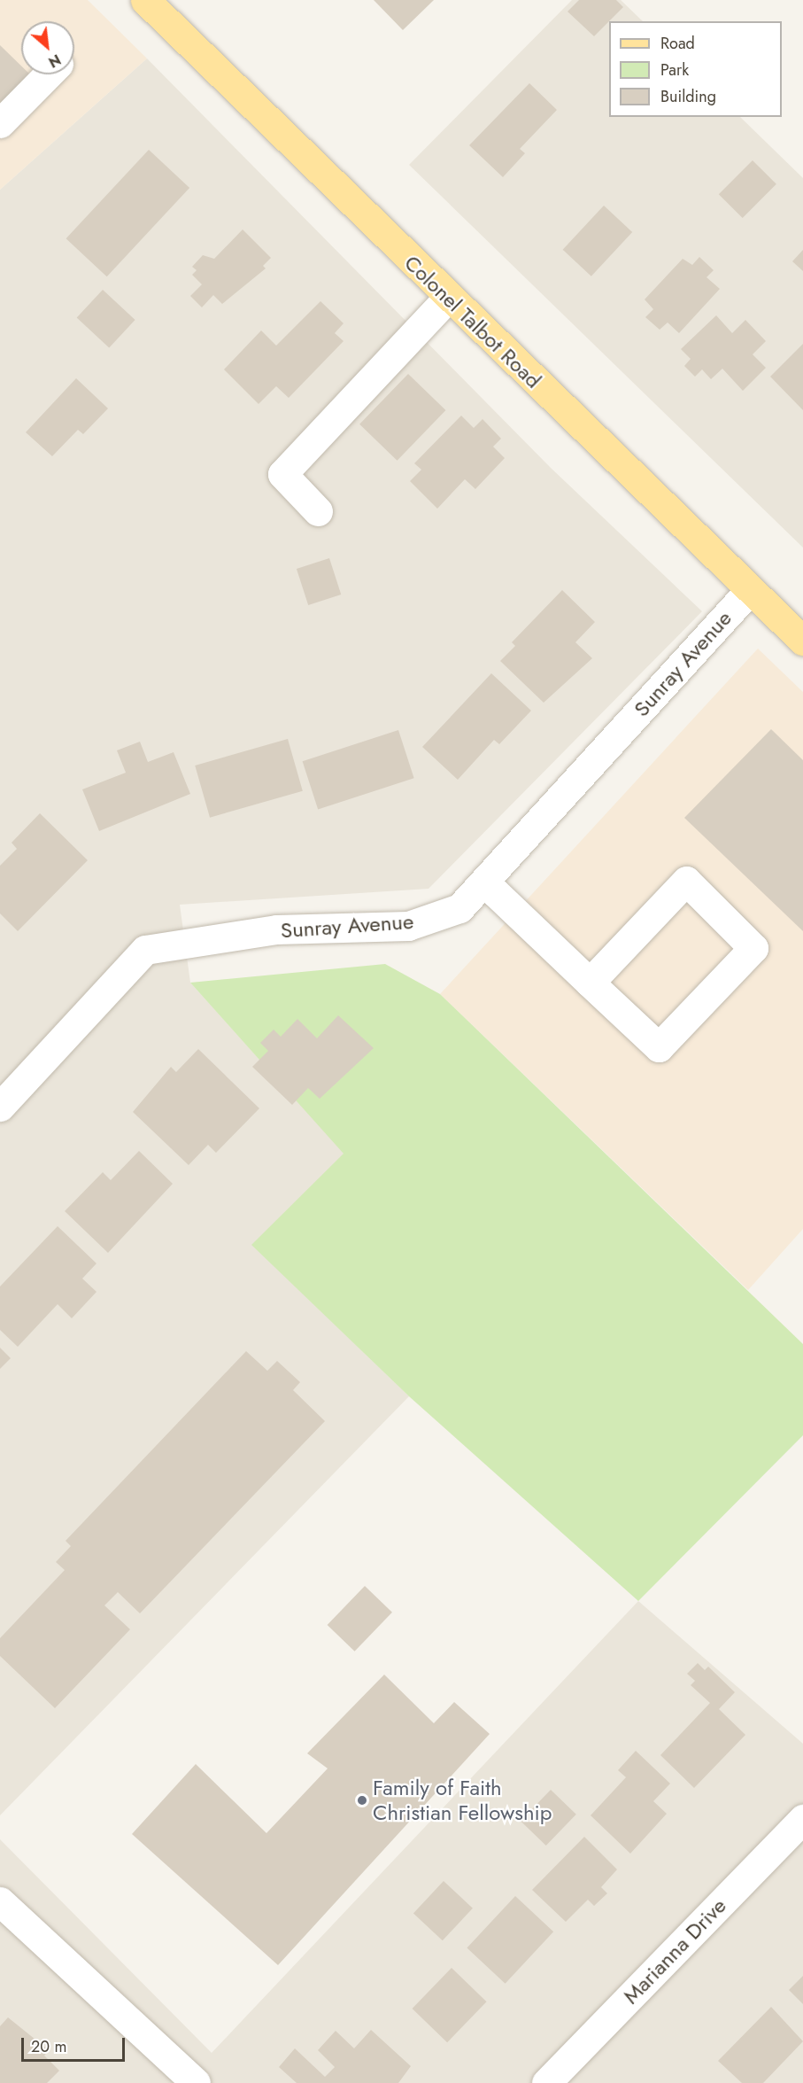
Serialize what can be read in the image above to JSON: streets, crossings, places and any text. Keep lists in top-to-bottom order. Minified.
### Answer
{"streets":{"main road":["Colonel Talbot Road"],"street":["Sunray Avenue","Marianna Drive"]},"crossings":[["Colonel Talbot Road","Sunray Avenue"]],"places":["Family of Faith Christian Fellowship"],"legend":["Road","Park","Building"],"scale_bar":"20 m","north":"bottom right"}
